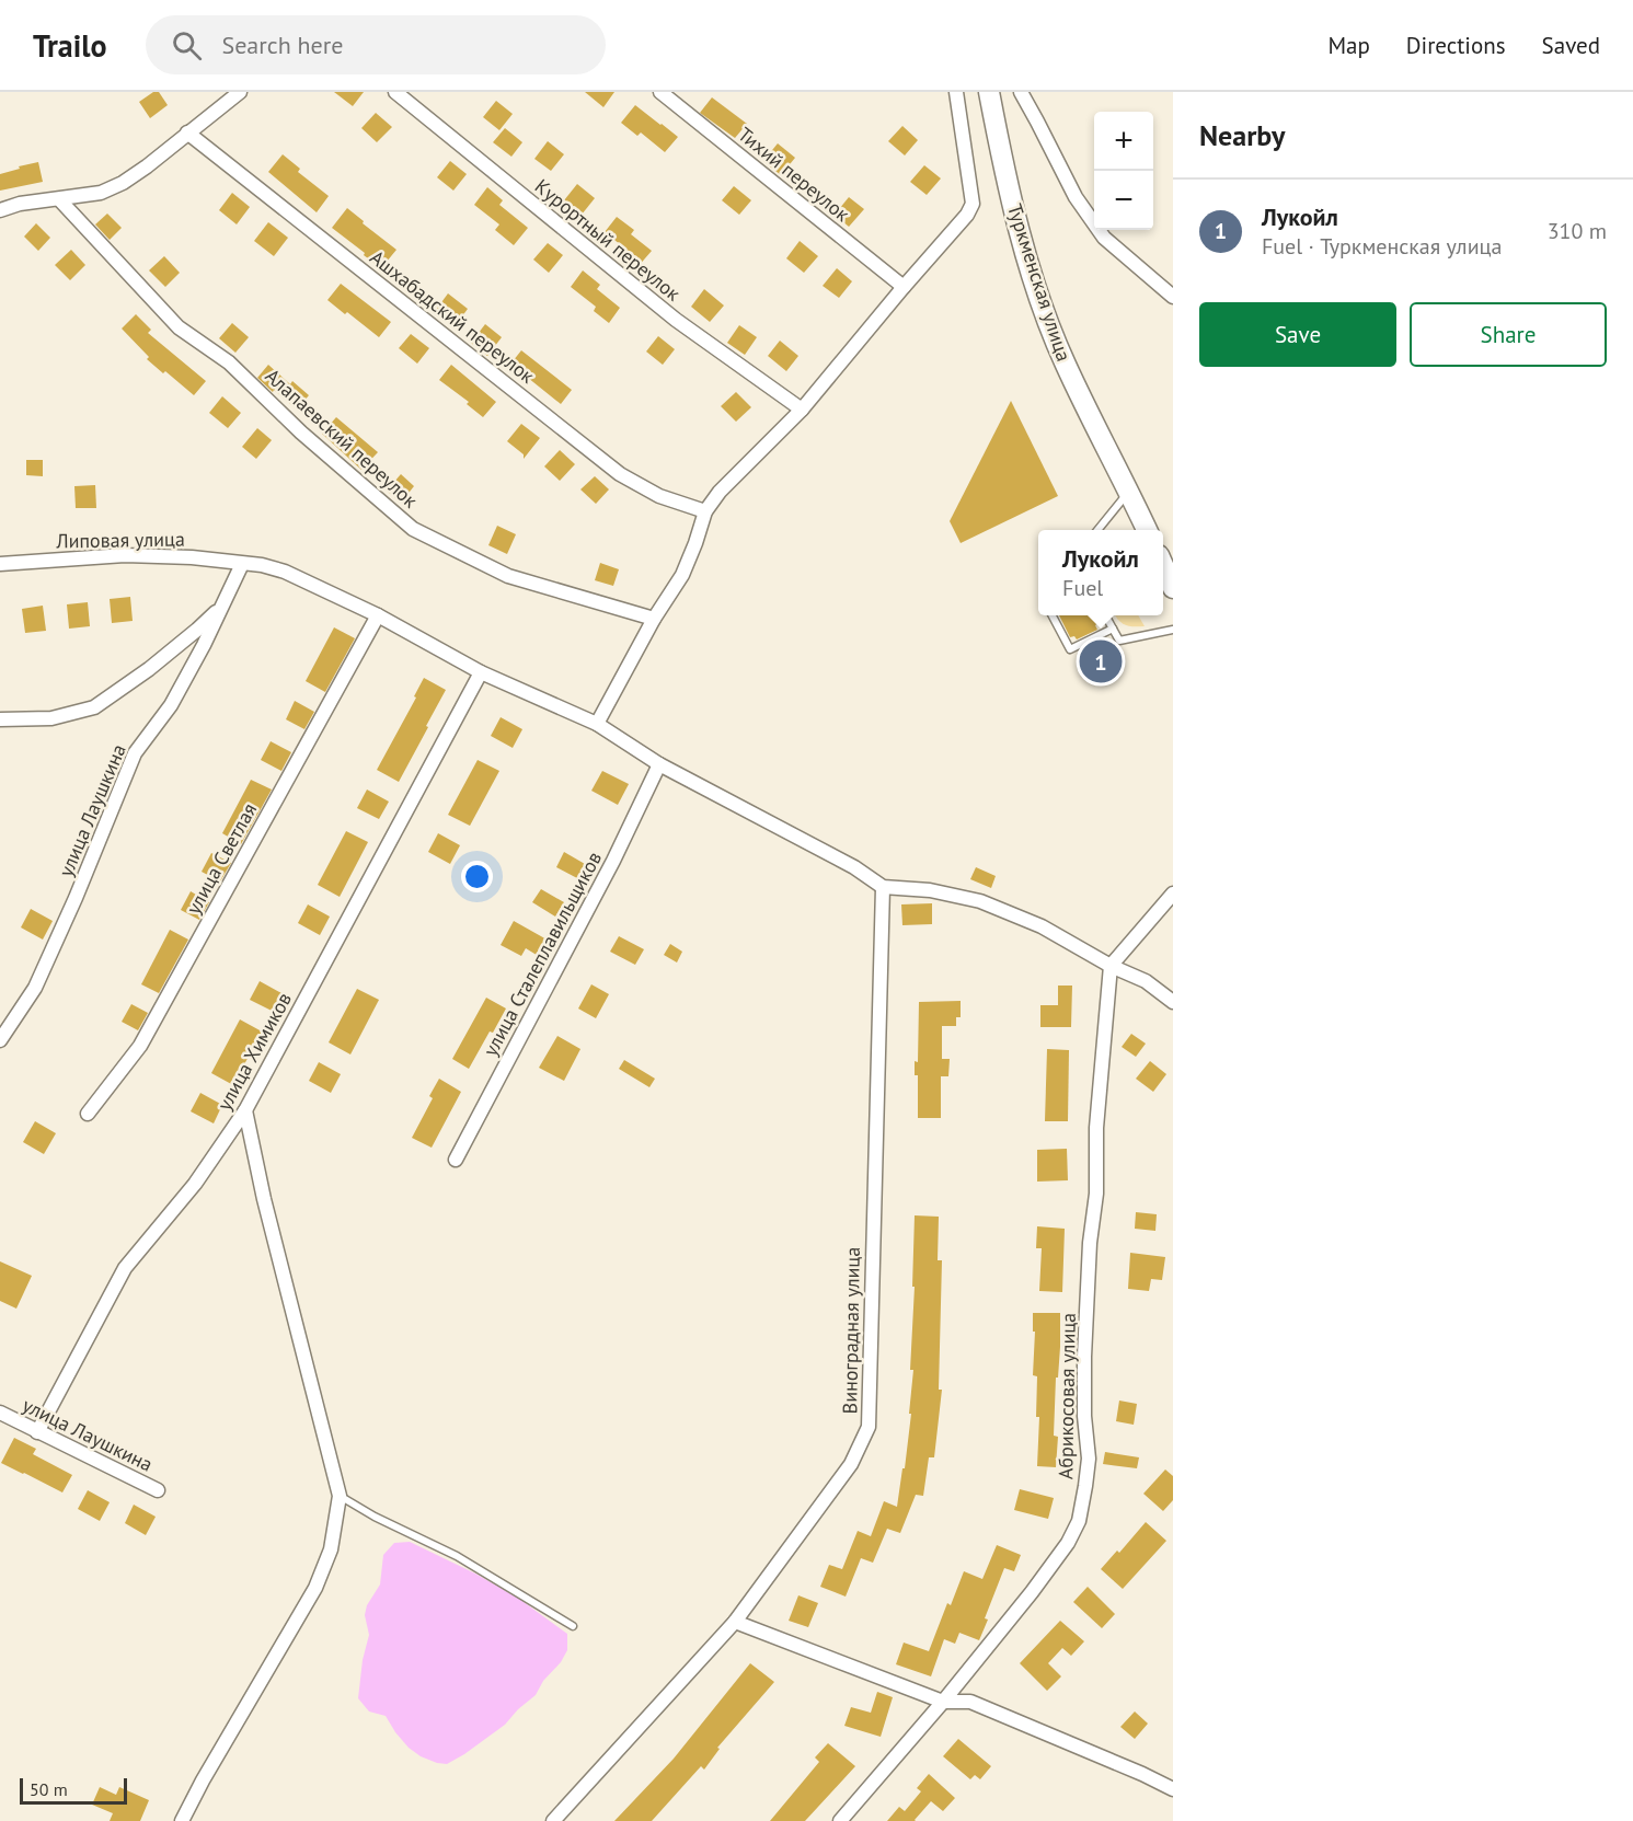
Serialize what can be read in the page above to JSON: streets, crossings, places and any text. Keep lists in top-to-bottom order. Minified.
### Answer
{"streets":{"main road":["Туркменская улица"],"street":["Тихий переулок","Курортный переулок","Ашхабадский переулок","Алапаевский переулок","Липовая улица","улица Лаушкина","улица Светлая","улица Сталеплавильщиков","улица Химиков","Виноградная улица","Абрикосовая улица"]},"crossings":[["Липовая улица","улица Лаушкина"],["Липовая улица","улица Светлая"],["Липовая улица","улица Сталеплавильщиков"],["Липовая улица","улица Химиков"],["Липовая улица","Виноградная улица"],["улица Лаушкина","улица Химиков"]],"scale_bar":"50 m","page":{"header":"Trailo","search":"Search here","nav":["Map","Directions","Saved"],"heading":"Nearby","map_buttons":["+","−"],"list":[{"mark":"1","name":"Лукойл","note":"Fuel · Туркменская улица","value":"310 m"}],"buttons":["Save","Share"],"popup":["Лукойл","Fuel"],"pins":"1","scale":"50 m"}}
